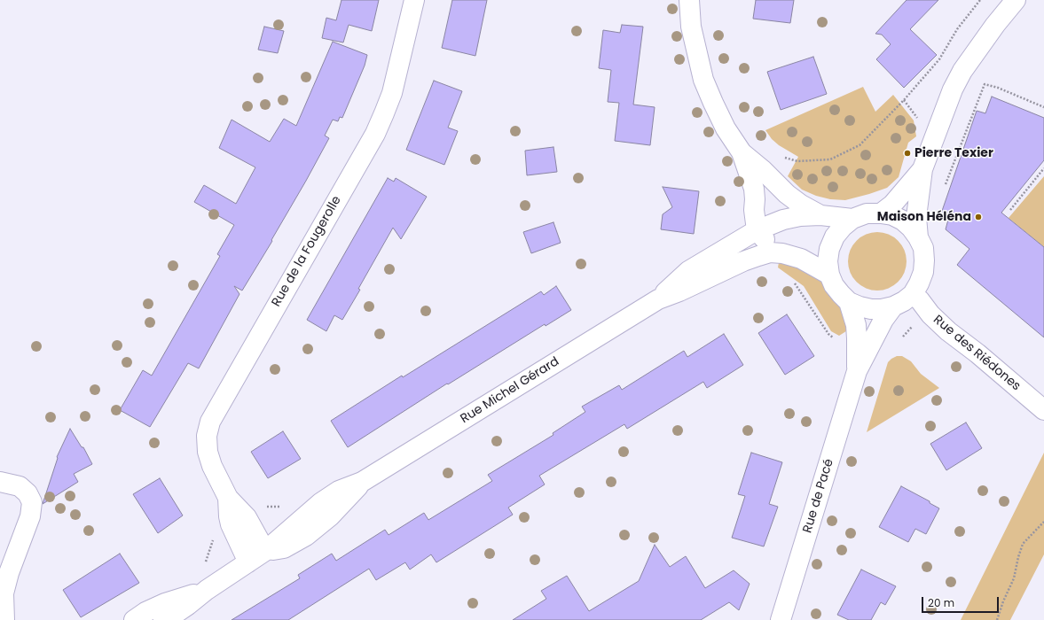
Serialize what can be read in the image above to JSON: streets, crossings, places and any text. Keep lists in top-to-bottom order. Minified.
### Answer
{"streets":{"street":["Rue de la Fougerolle","Rue des Riédones","Rue Michel Gérard","Rue de Pacé"]},"crossings":[["Rue de la Fougerolle","Rue Michel Gérard"],["Rue des Riédones","Rue Michel Gérard"]],"places":["Pierre Texier","Maison Héléna"],"scale_bar":"20 m"}
